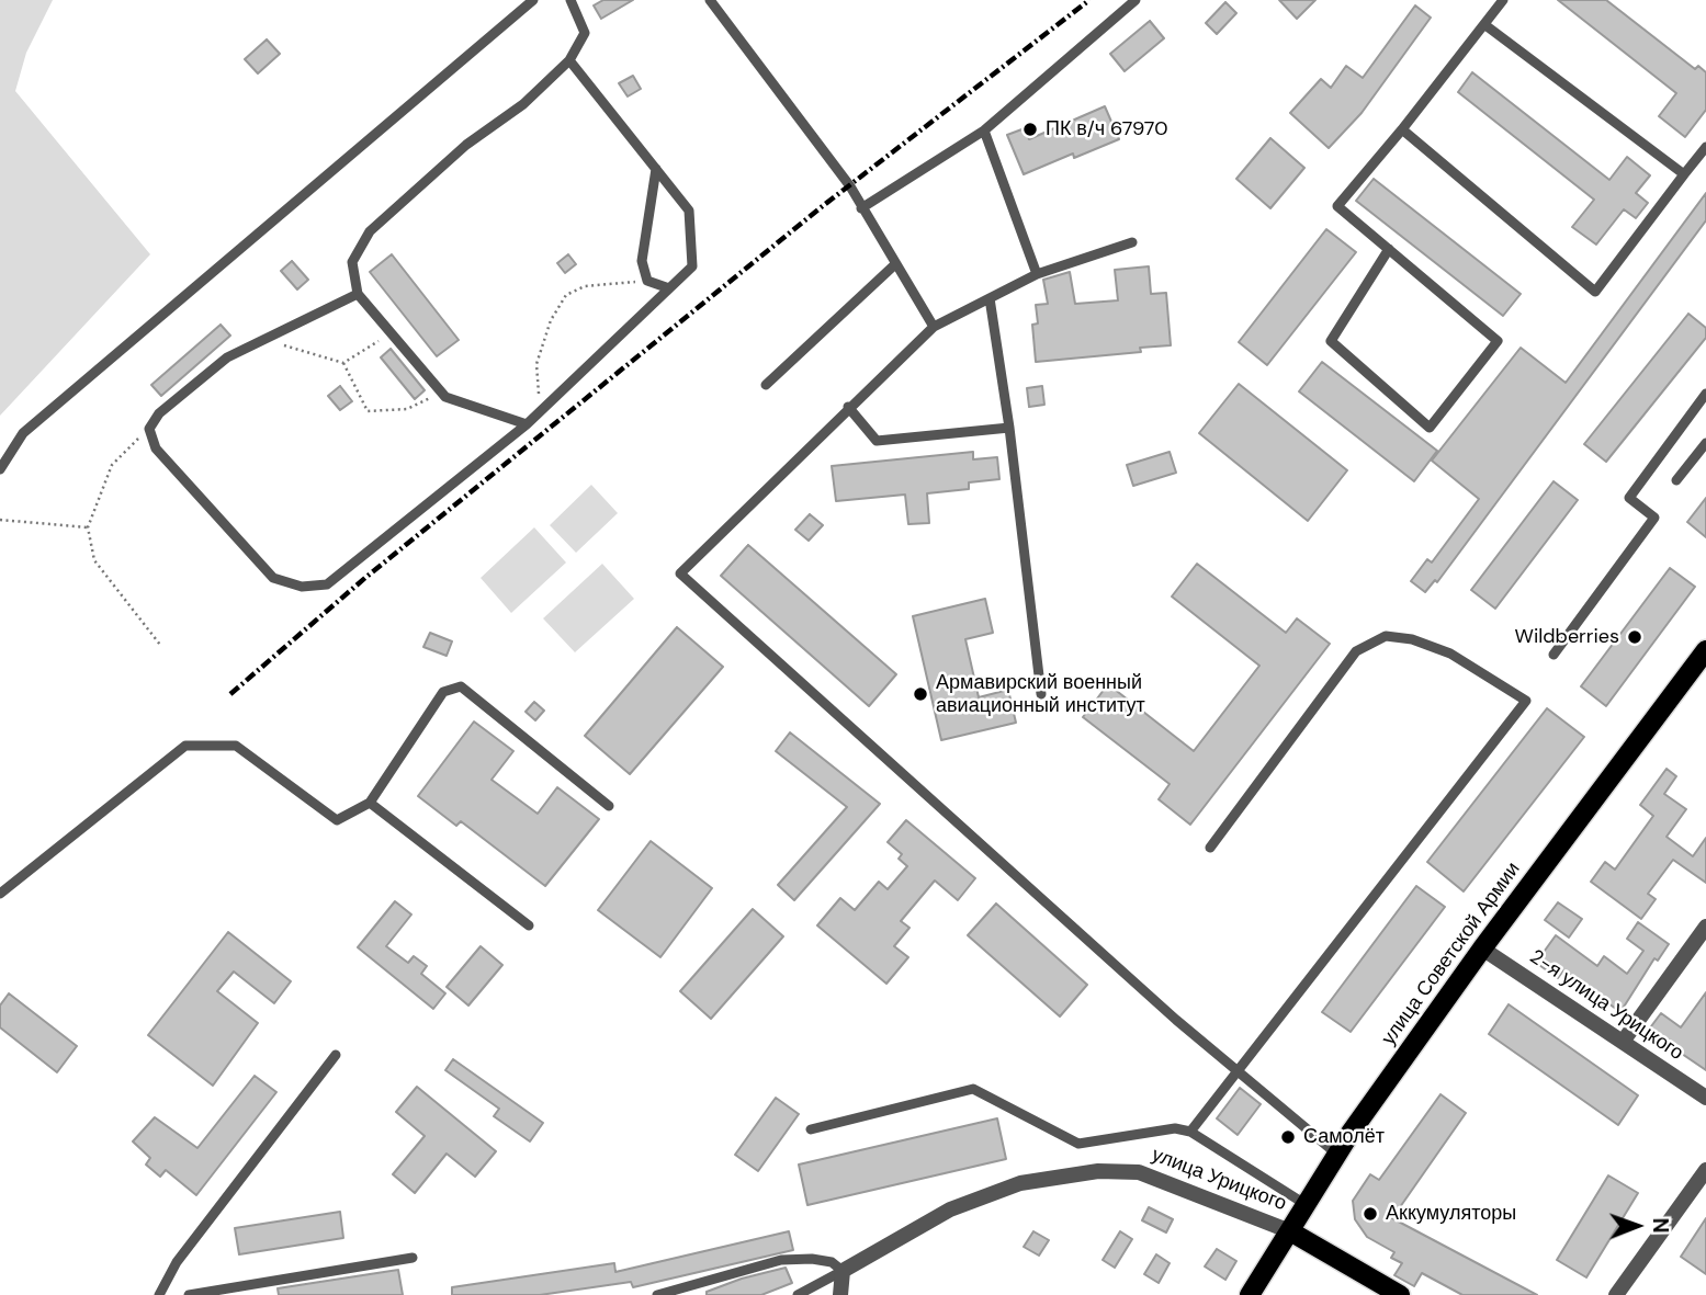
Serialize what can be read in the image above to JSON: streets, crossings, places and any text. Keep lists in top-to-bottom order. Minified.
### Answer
{"streets":{"main road":["улица Советской Армии","улица Урицкого"],"street":["2-я улица Урицкого"]},"crossings":[["улица Советской Армии","2-я улица Урицкого"],["улица Советской Армии","улица Урицкого"]],"places":["ПК в/ч 67970","Wildberries","Армавирский военный авиационный институт","Самолёт","Аккумуляторы"],"north":"right"}
